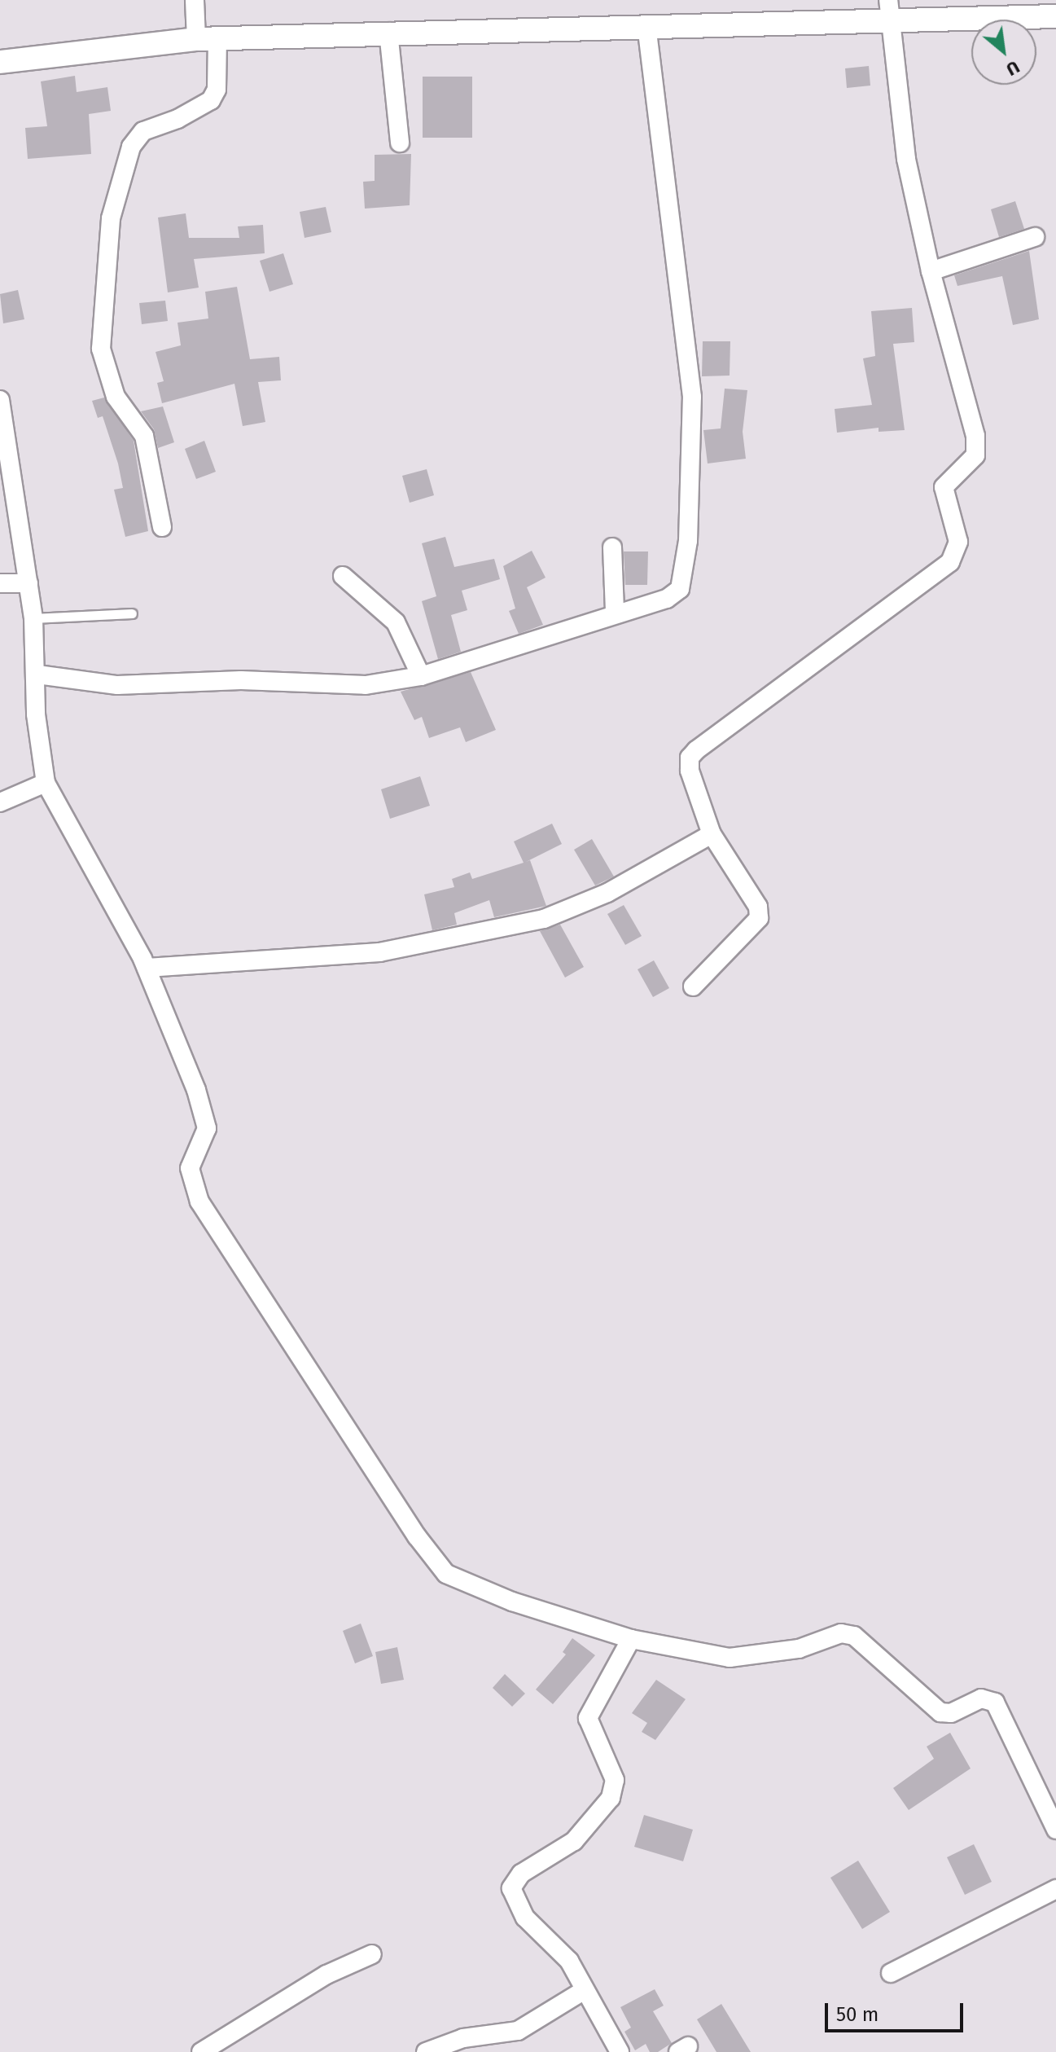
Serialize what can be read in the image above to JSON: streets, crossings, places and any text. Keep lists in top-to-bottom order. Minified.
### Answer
{"scale_bar":"50 m","north":"bottom right"}
